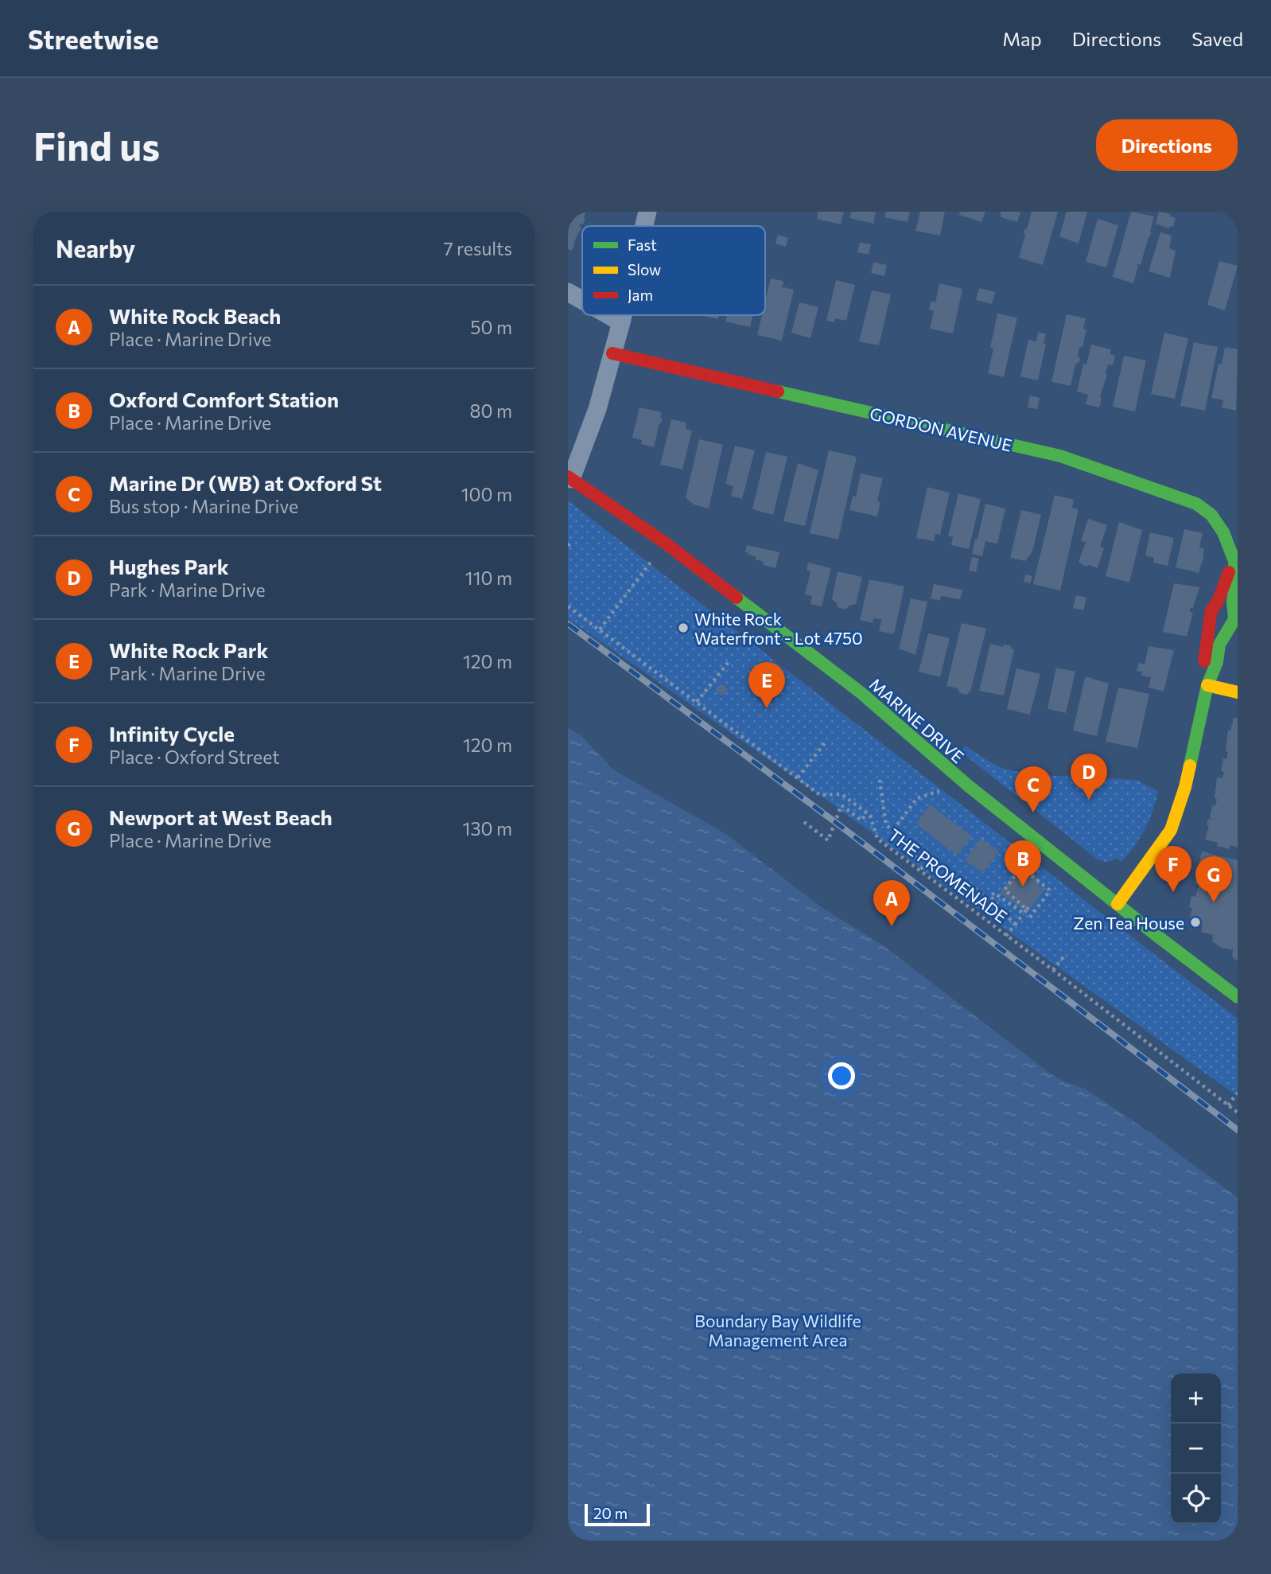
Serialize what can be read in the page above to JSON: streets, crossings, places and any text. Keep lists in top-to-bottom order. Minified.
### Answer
{"streets":{"street":["GORDON AVENUE","MARINE DRIVE"],"path":["THE PROMENADE"]},"parks":["Boundary Bay Wildlife Management Area"],"places":["White Rock Waterfront - Lot 4750","Zen Tea House"],"legend":["Fast","Slow","Jam"],"scale_bar":"20 m","page":{"header":"Streetwise","nav":["Map","Directions","Saved"],"buttons":"Directions","title":"Find us","heading":["Nearby","7 results"],"list":[{"mark":"A","name":"White Rock Beach","note":"Place · Marine Drive","value":"50 m"},{"mark":"B","name":"Oxford Comfort Station","note":"Place · Marine Drive","value":"80 m"},{"mark":"C","name":"Marine Dr (WB) at Oxford St","note":"Bus stop · Marine Drive","value":"100 m"},{"mark":"D","name":"Hughes Park","note":"Park · Marine Drive","value":"110 m"},{"mark":"E","name":"White Rock Park","note":"Park · Marine Drive","value":"120 m"},{"mark":"F","name":"Infinity Cycle","note":"Place · Oxford Street","value":"120 m"},{"mark":"G","name":"Newport at West Beach","note":"Place · Marine Drive","value":"130 m"}],"pins":["E","D","C","B","F","G","A"],"map_buttons":["+","−"],"scale":"20 m"}}
